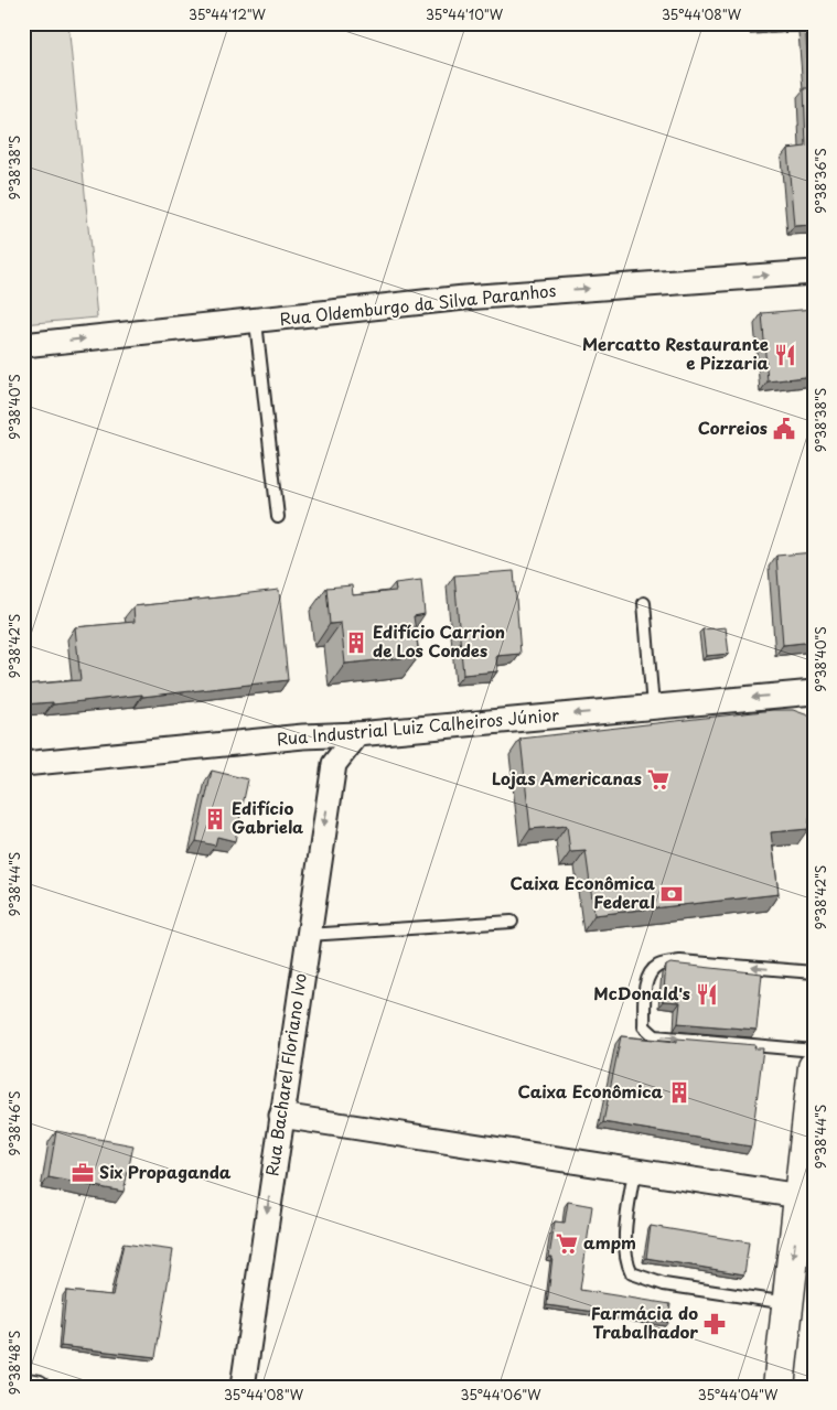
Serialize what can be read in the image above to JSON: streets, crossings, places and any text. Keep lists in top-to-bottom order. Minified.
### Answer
{"streets":{"street":["Rua Oldemburgo da Silva Paranhos","Rua Industrial Luiz Calheiros Júnior","Rua Bacharel Floriano Ivo"]},"crossings":[["Rua Industrial Luiz Calheiros Júnior","Rua Bacharel Floriano Ivo"]],"one_way":["Rua Oldemburgo da Silva Paranhos","Rua Industrial Luiz Calheiros Júnior","Rua Bacharel Floriano Ivo"],"places":{"restaurant":["Mercatto Restaurante e Pizzaria","McDonald's"],"public building":["Correios"],"building":["Edifício Carrion de Los Condes","Edifício Gabriela","Caixa Econômica"],"supermarket":["Lojas Americanas","ampm"],"bank":["Caixa Econômica Federal"],"office":["Six Propaganda"],"pharmacy":["Farmácia do Trabalhador"]},"coordinates":["35°44'12\"W","35°44'10\"W","35°44'08\"W","9°38'38\"S","9°38'36\"S","9°38'40\"S","9°38'42\"S","9°38'44\"S","9°38'46\"S","9°38'48\"S","35°44'06\"W","35°44'04\"W"]}
